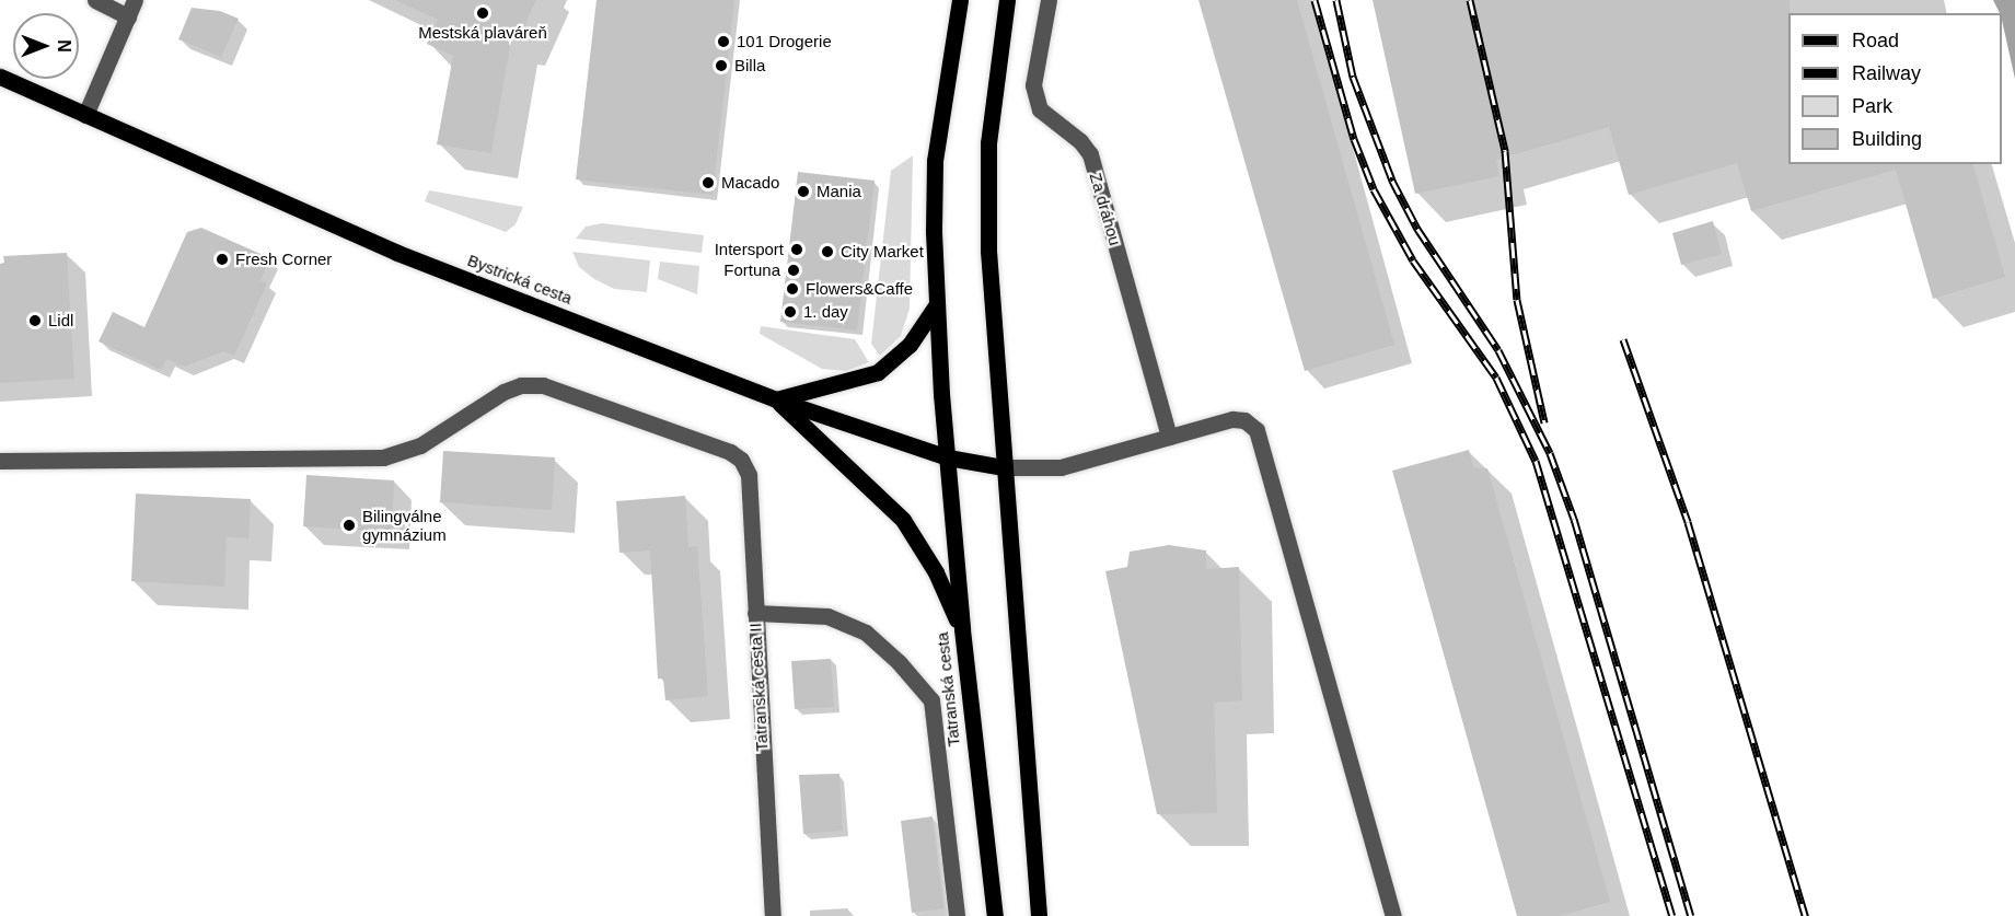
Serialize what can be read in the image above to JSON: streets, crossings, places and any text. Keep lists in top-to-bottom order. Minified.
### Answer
{"streets":{"main road":["Bystrická cesta","Tatranská cesta"],"street":["Za dráhou","Tatranská cesta II"]},"crossings":[["Bystrická cesta","Tatranská cesta"]],"places":["Mestská plaváreň","101 Drogerie","Billa","Macado","Mania","Intersport","City Market","Fresh Corner","Fortuna","Flowers&Caffe","1. day","Lidl","Bilingválne gymnázium"],"legend":["Road","Railway","Park","Building"],"north":"right"}
